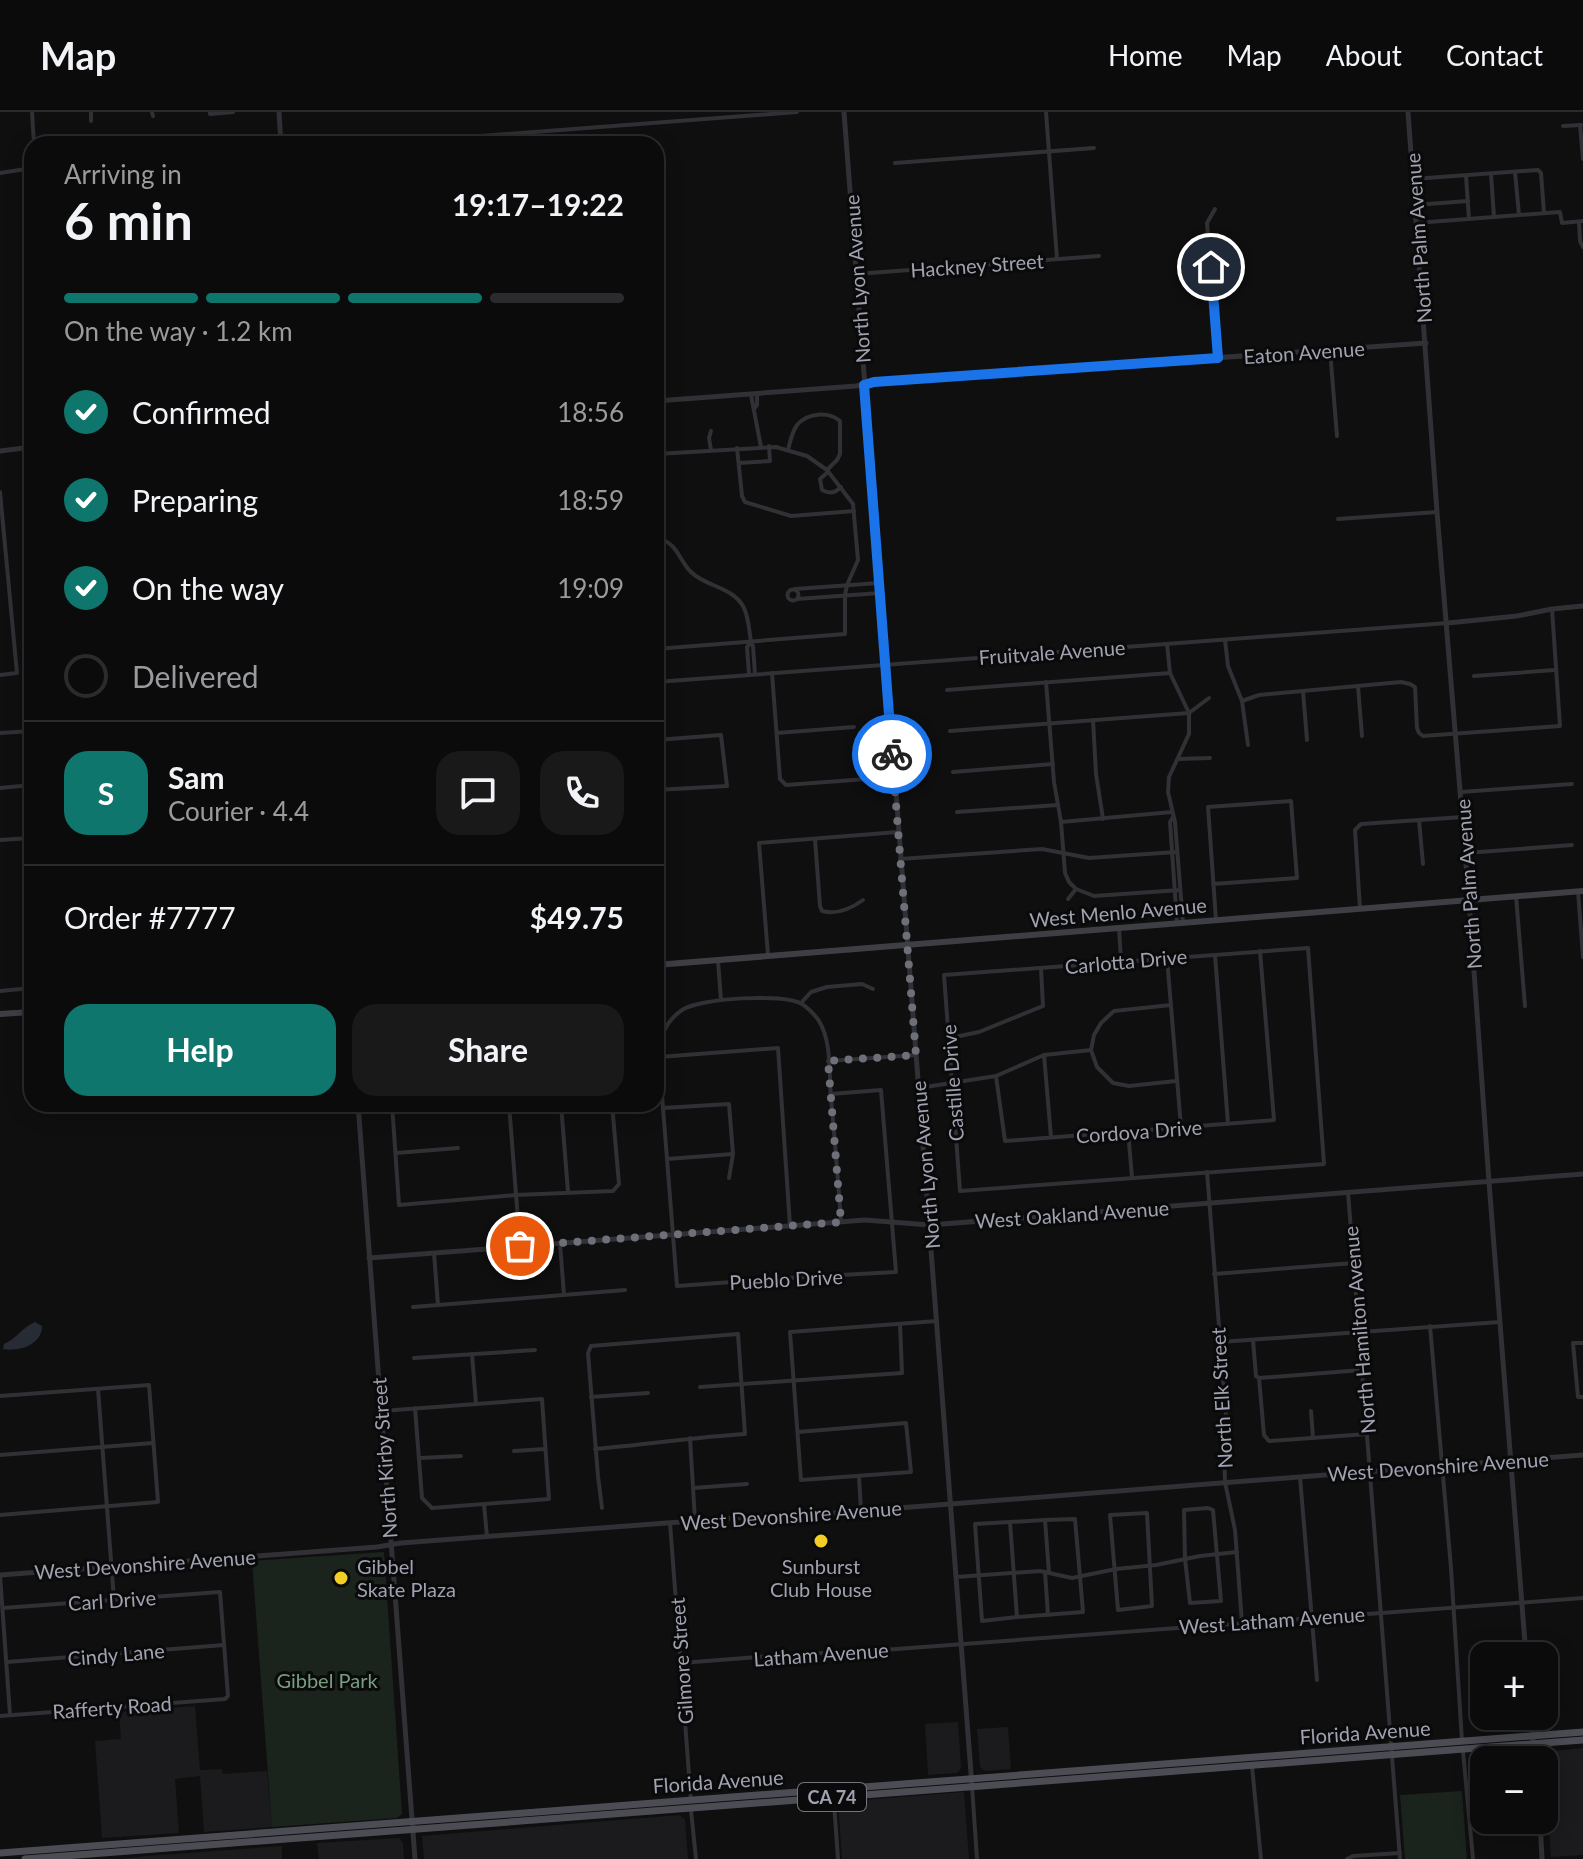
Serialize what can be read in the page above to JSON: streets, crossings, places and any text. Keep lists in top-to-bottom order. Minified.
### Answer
{"streets":{"main road":["West Menlo Avenue","Florida Avenue","CA 74"],"street":["North Palm Avenue","Hackney Street","North Lyon Avenue","Eaton Avenue","Fruitvale Avenue","Carlotta Drive","Castille Drive","Cordova Drive","West Oakland Avenue","Pueblo Drive","North Hamilton Avenue","North Elk Street","North Kirby Street","West Devonshire Avenue","Carl Drive","West Latham Avenue","Cindy Lane","Latham Avenue","Gilmore Street","Rafferty Road"]},"crossings":[["North Palm Avenue","Eaton Avenue"],["North Palm Avenue","Fruitvale Avenue"],["North Palm Avenue","West Menlo Avenue"],["North Palm Avenue","West Oakland Avenue"],["North Palm Avenue","West Devonshire Avenue"],["North Palm Avenue","West Latham Avenue"],["Hackney Street","North Lyon Avenue"],["North Lyon Avenue","Eaton Avenue"],["North Lyon Avenue","Fruitvale Avenue"],["North Lyon Avenue","West Menlo Avenue"],["North Lyon Avenue","West Oakland Avenue"],["North Lyon Avenue","West Devonshire Avenue"],["North Lyon Avenue","West Latham Avenue"],["North Lyon Avenue","Latham Avenue"],["North Lyon Avenue","Florida Avenue"],["Carlotta Drive","Castille Drive"],["Carlotta Drive","Cordova Drive"],["Carlotta Drive","North Elk Street"],["West Oakland Avenue","Pueblo Drive"],["West Oakland Avenue","North Hamilton Avenue"],["West Oakland Avenue","North Elk Street"],["West Oakland Avenue","North Kirby Street"],["North Hamilton Avenue","West Devonshire Avenue"],["North Hamilton Avenue","West Latham Avenue"],["North Hamilton Avenue","Florida Avenue"],["North Elk Street","West Devonshire Avenue"],["North Elk Street","West Latham Avenue"],["North Kirby Street","West Devonshire Avenue"],["North Kirby Street","Florida Avenue"],["West Devonshire Avenue","Gilmore Street"],["Carl Drive","Cindy Lane"],["Carl Drive","Rafferty Road"],["West Latham Avenue","Latham Avenue"],["Cindy Lane","Rafferty Road"],["Latham Avenue","Gilmore Street"],["Gilmore Street","Florida Avenue"]],"parks":["Gibbel Park"],"places":["Sunburst Club House","Gibbel Skate Plaza"],"page":{"header":"Map","nav":["Home","Map","About","Contact"],"heading":["6 min","Arriving in","19:17–19:22"],"panel":["Sam","Courier · 4.4","Order #7777","$49.75"],"bar":"On the way · 1.2 km","list":[["Confirmed","18:56"],["Preparing","18:59"],["On the way","19:09"],"Delivered"],"round":"S","buttons":["Help","Share"],"map_buttons":["+","−"]}}
